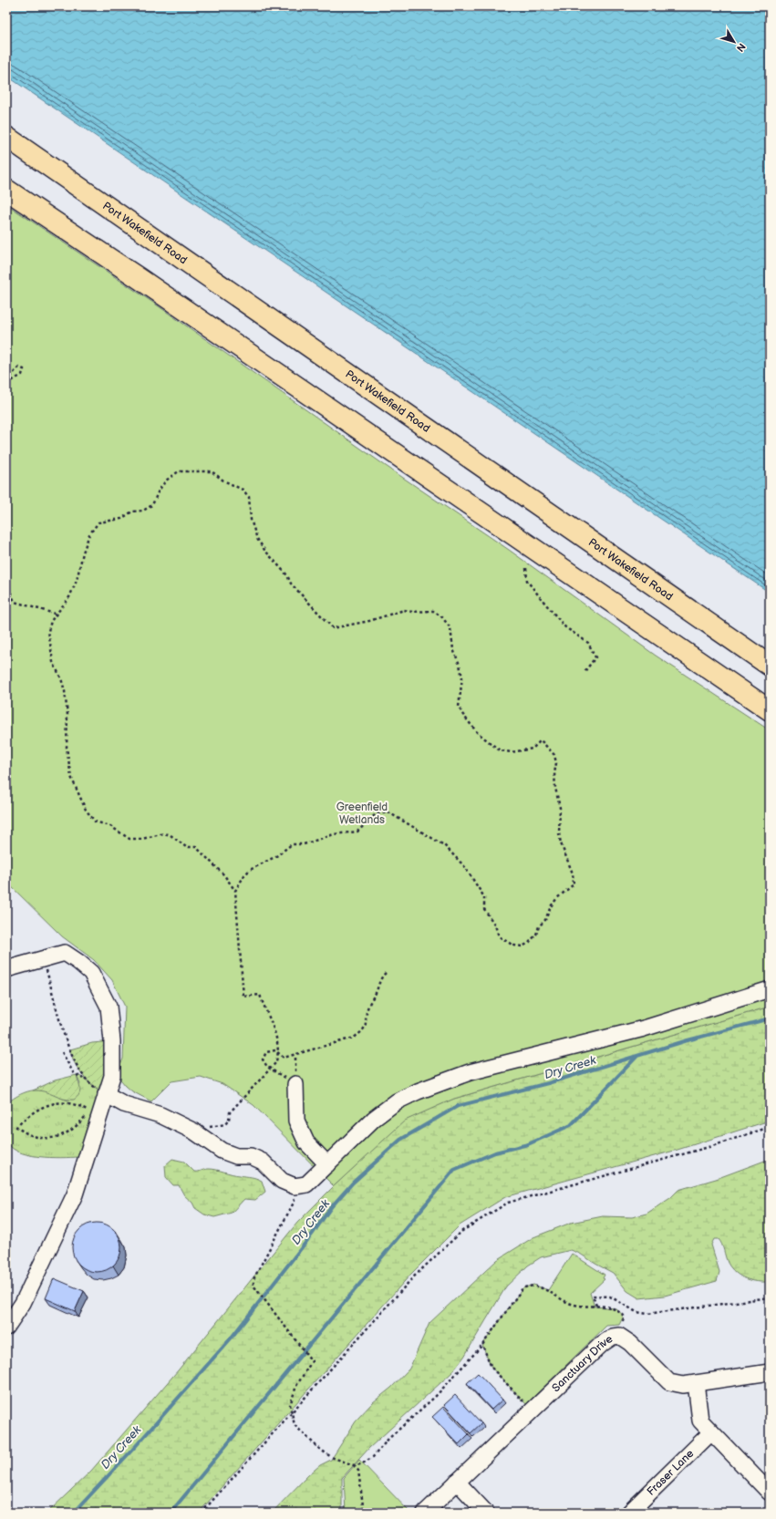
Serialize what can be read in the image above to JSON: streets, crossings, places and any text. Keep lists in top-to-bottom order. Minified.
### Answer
{"streets":{"highway":["Port Wakefield Road"],"street":["Sanctuary Drive","Fraser Lane"]},"water":["Dry Creek"],"parks":["Greenfield Wetlands"],"north":"bottom right"}
